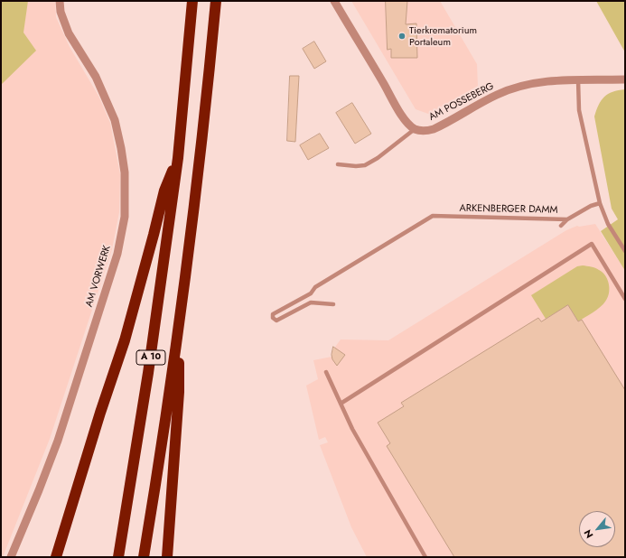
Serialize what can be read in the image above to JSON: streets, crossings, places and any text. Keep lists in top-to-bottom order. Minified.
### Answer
{"streets":{"highway":["A 10"],"street":["AM POSSEBERG","AM VORWERK"],"lane":["ARKENBERGER DAMM"]},"places":["Tierkrematorium Portaleum"],"north":"bottom left"}
